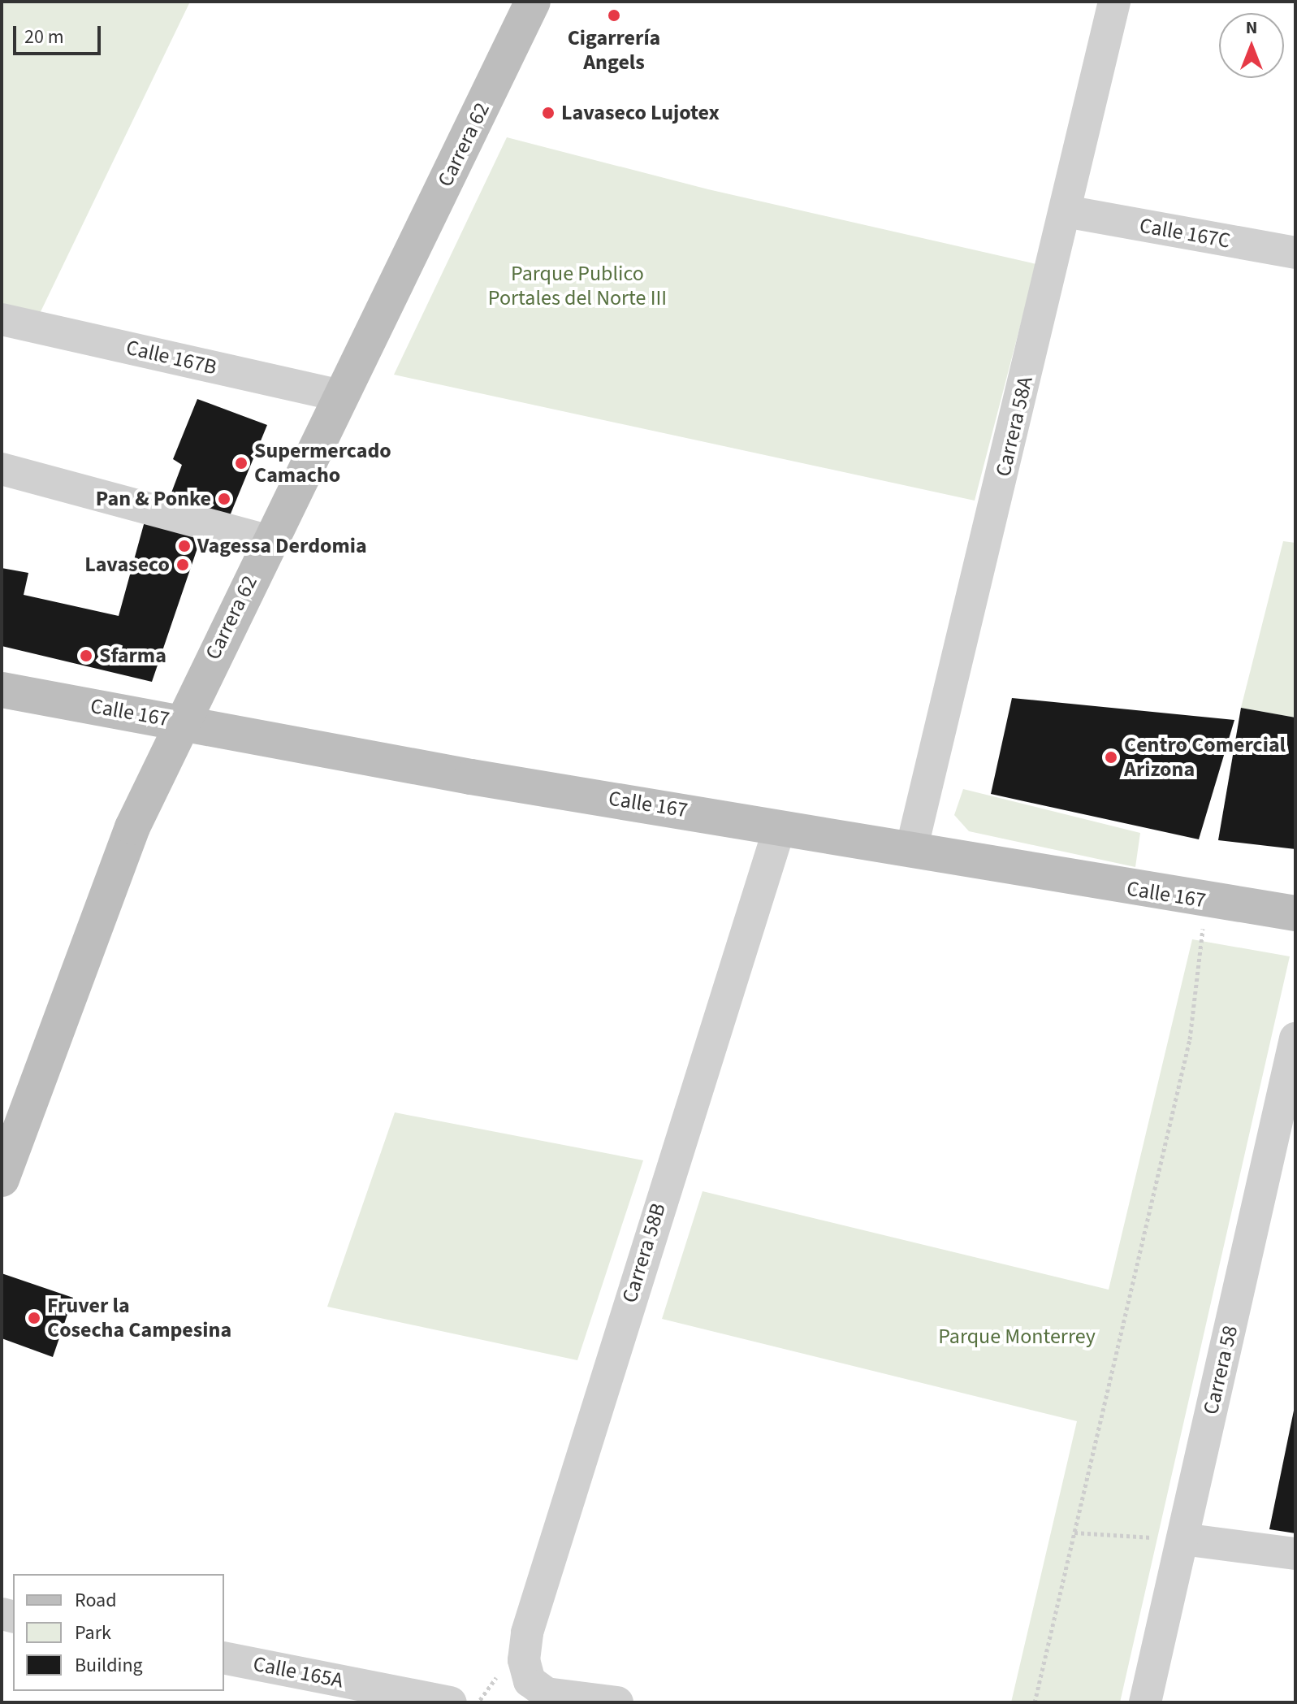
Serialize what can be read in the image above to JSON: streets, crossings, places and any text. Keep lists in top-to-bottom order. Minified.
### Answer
{"streets":{"street":["Carrera 62","Calle 167C","Calle 167B","Carrera 58A","Calle 167","Carrera 58B","Carrera 58","Calle 165A"]},"crossings":[["Carrera 62","Calle 167B"],["Carrera 62","Calle 167"],["Carrera 58A","Calle 167"],["Calle 167","Carrera 58B"]],"parks":["Parque Publico Portales del Norte III","Parque Monterrey"],"places":["Cigarrería Angels","Lavaseco Lujotex","Supermercado Camacho","Pan & Ponke","Vagessa Derdomia","Lavaseco","Sfarma","Centro Comercial Arizona","Fruver la Cosecha Campesina"],"legend":["Road","Park","Building"],"scale_bar":"20 m","north":"top"}
